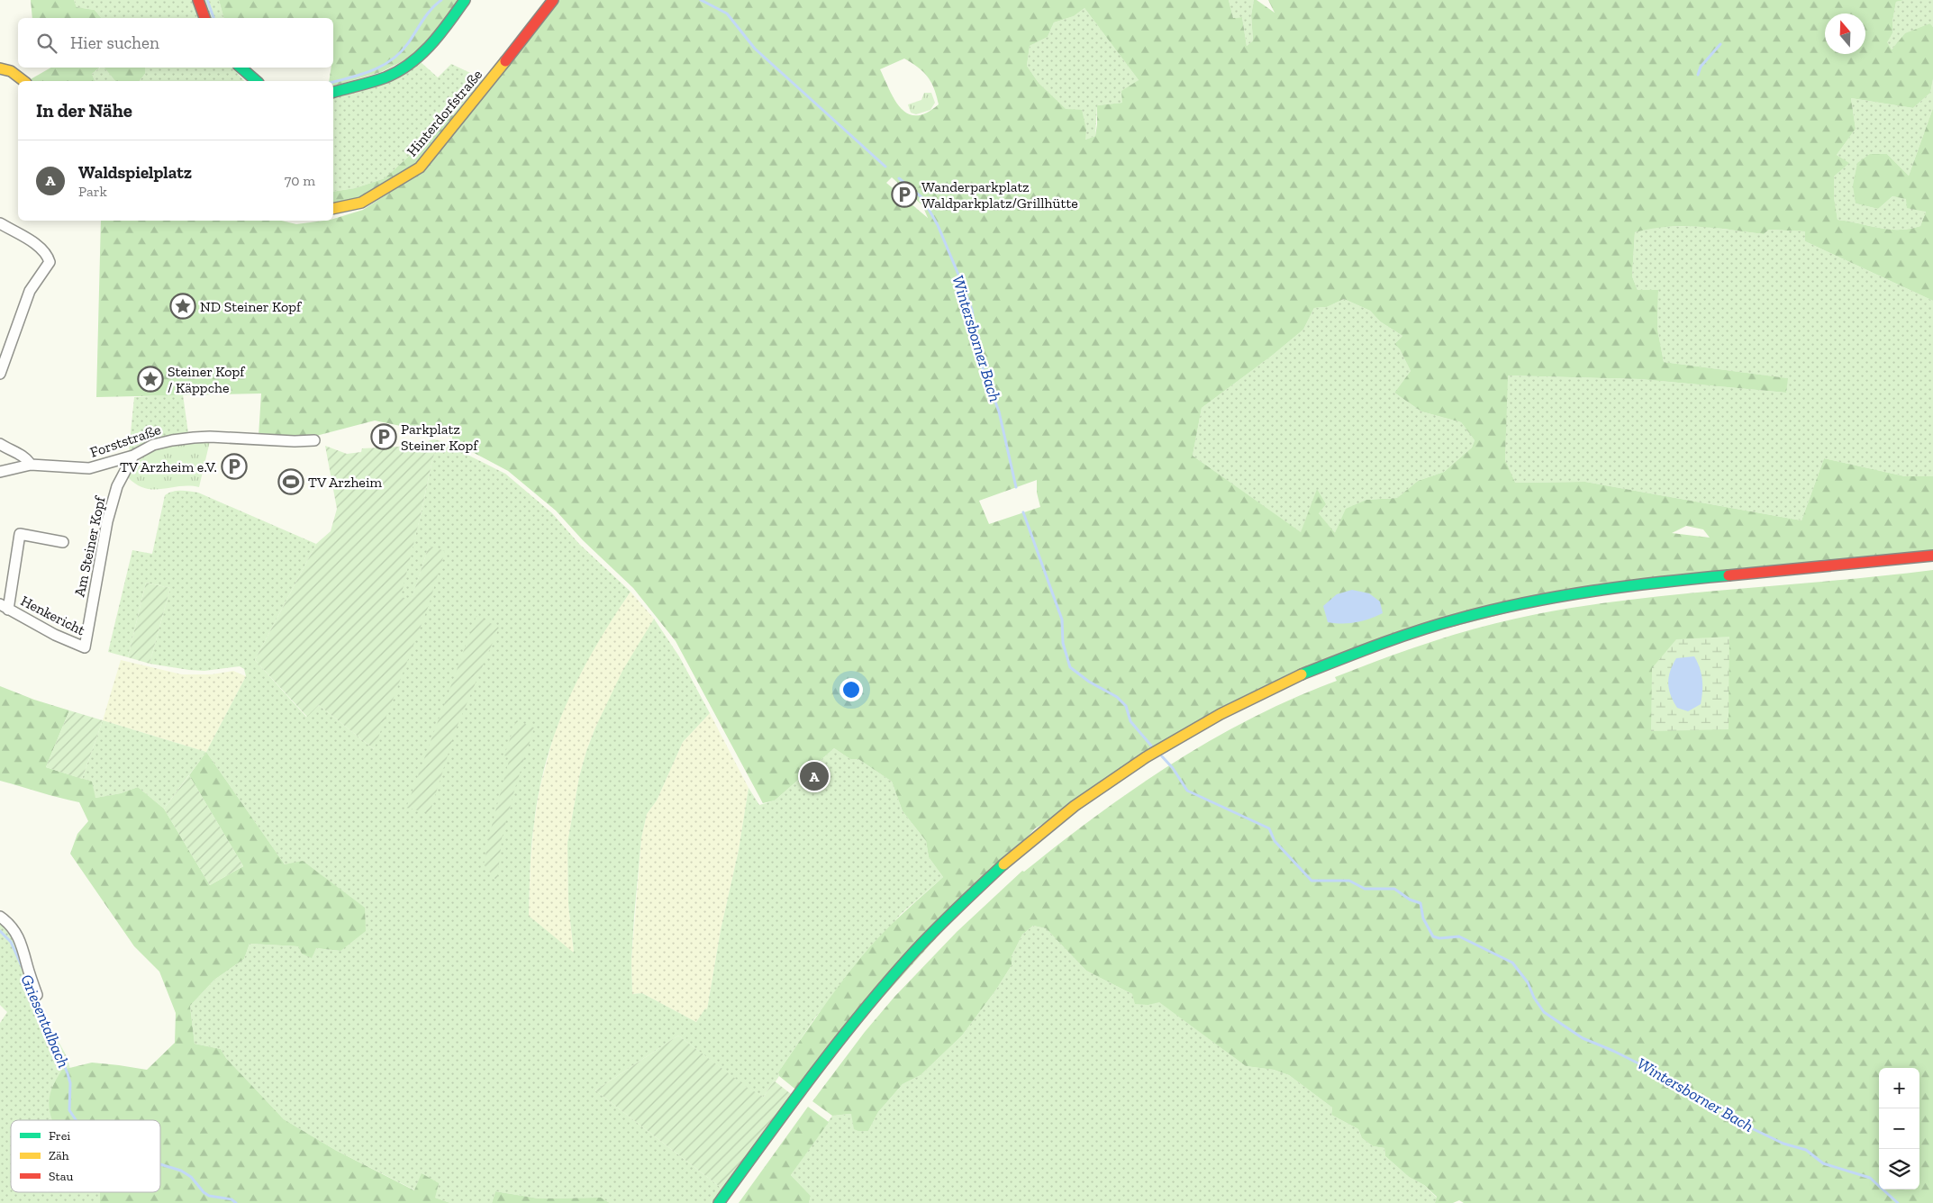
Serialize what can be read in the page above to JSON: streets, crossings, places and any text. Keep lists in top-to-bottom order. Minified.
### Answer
{"streets":{"main road":["Hinterdorfstraße"],"street":["Forststraße","Am Steiner Kopf","Henkericht"]},"crossings":[["Forststraße","Am Steiner Kopf"],["Am Steiner Kopf","Henkericht"]],"water":["Wintersborner Bach","Griesentalbach"],"places":{"parking":["Wanderparkplatz Waldparkplatz/Grillhütte","Parkplatz Steiner Kopf","TV Arzheim e.V."],"place":["ND Steiner Kopf","Steiner Kopf / Käppche"],"sports":["TV Arzheim"]},"legend":["Frei","Zäh","Stau"],"north":"top","page":{"search":"Hier suchen","heading":"In der Nähe","list":[{"mark":"A","name":"Waldspielplatz","note":"Park","value":"70 m"}],"pins":"A","map_buttons":["+","−"]}}
